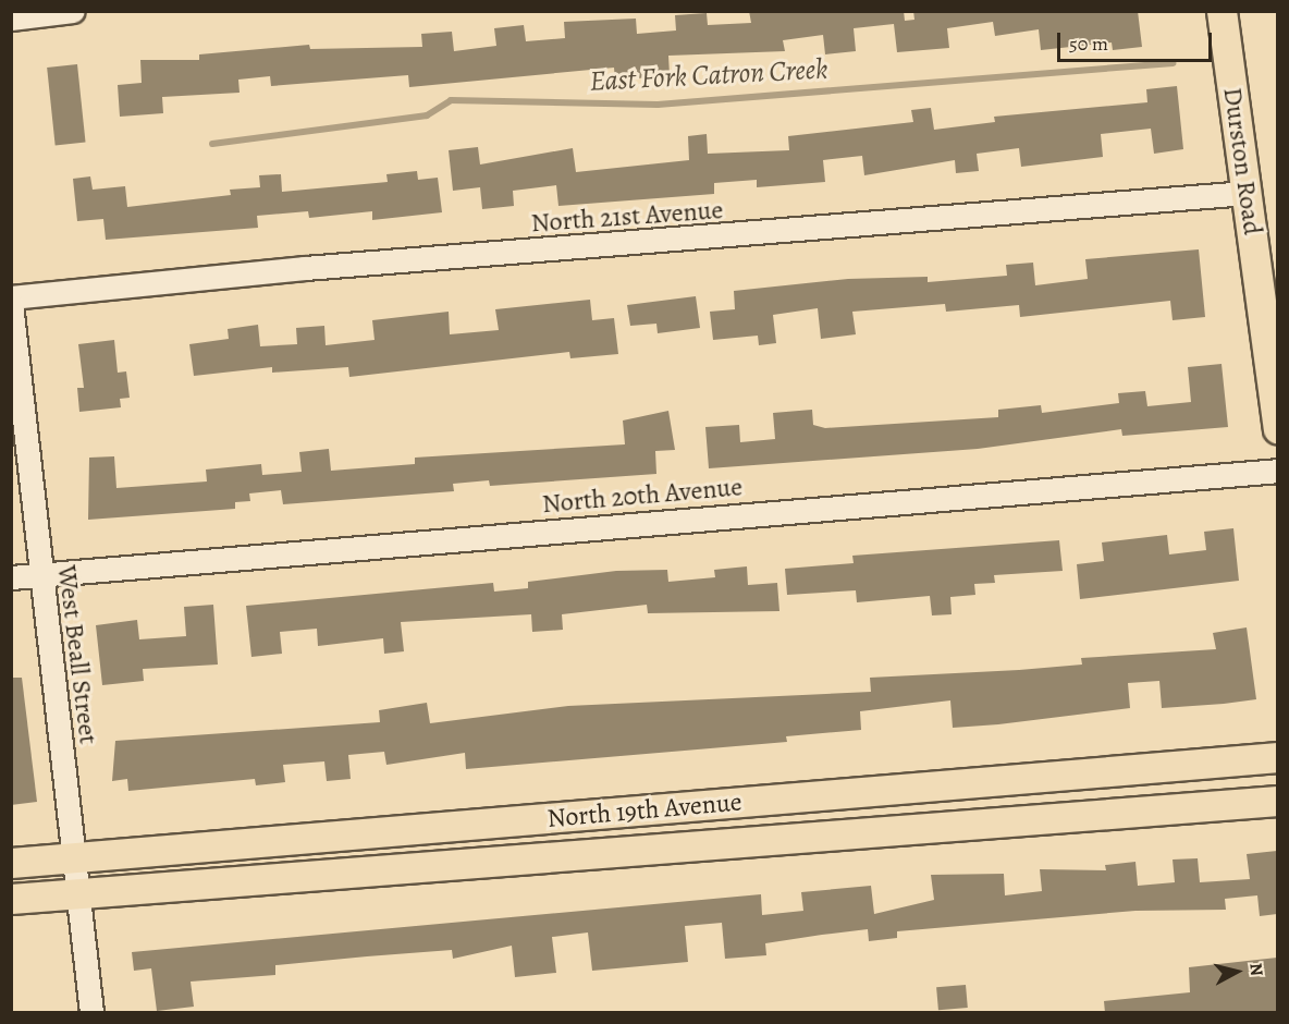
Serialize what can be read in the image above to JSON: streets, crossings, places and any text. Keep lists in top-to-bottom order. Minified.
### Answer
{"streets":{"main road":["Durston Road","North 19th Avenue"],"street":["North 21st Avenue","North 20th Avenue","West Beall Street"]},"crossings":[["Durston Road","North 21st Avenue"],["North 20th Avenue","West Beall Street"],["West Beall Street","North 19th Avenue"]],"water":["East Fork Catron Creek"],"scale_bar":"50 m","north":"right"}
